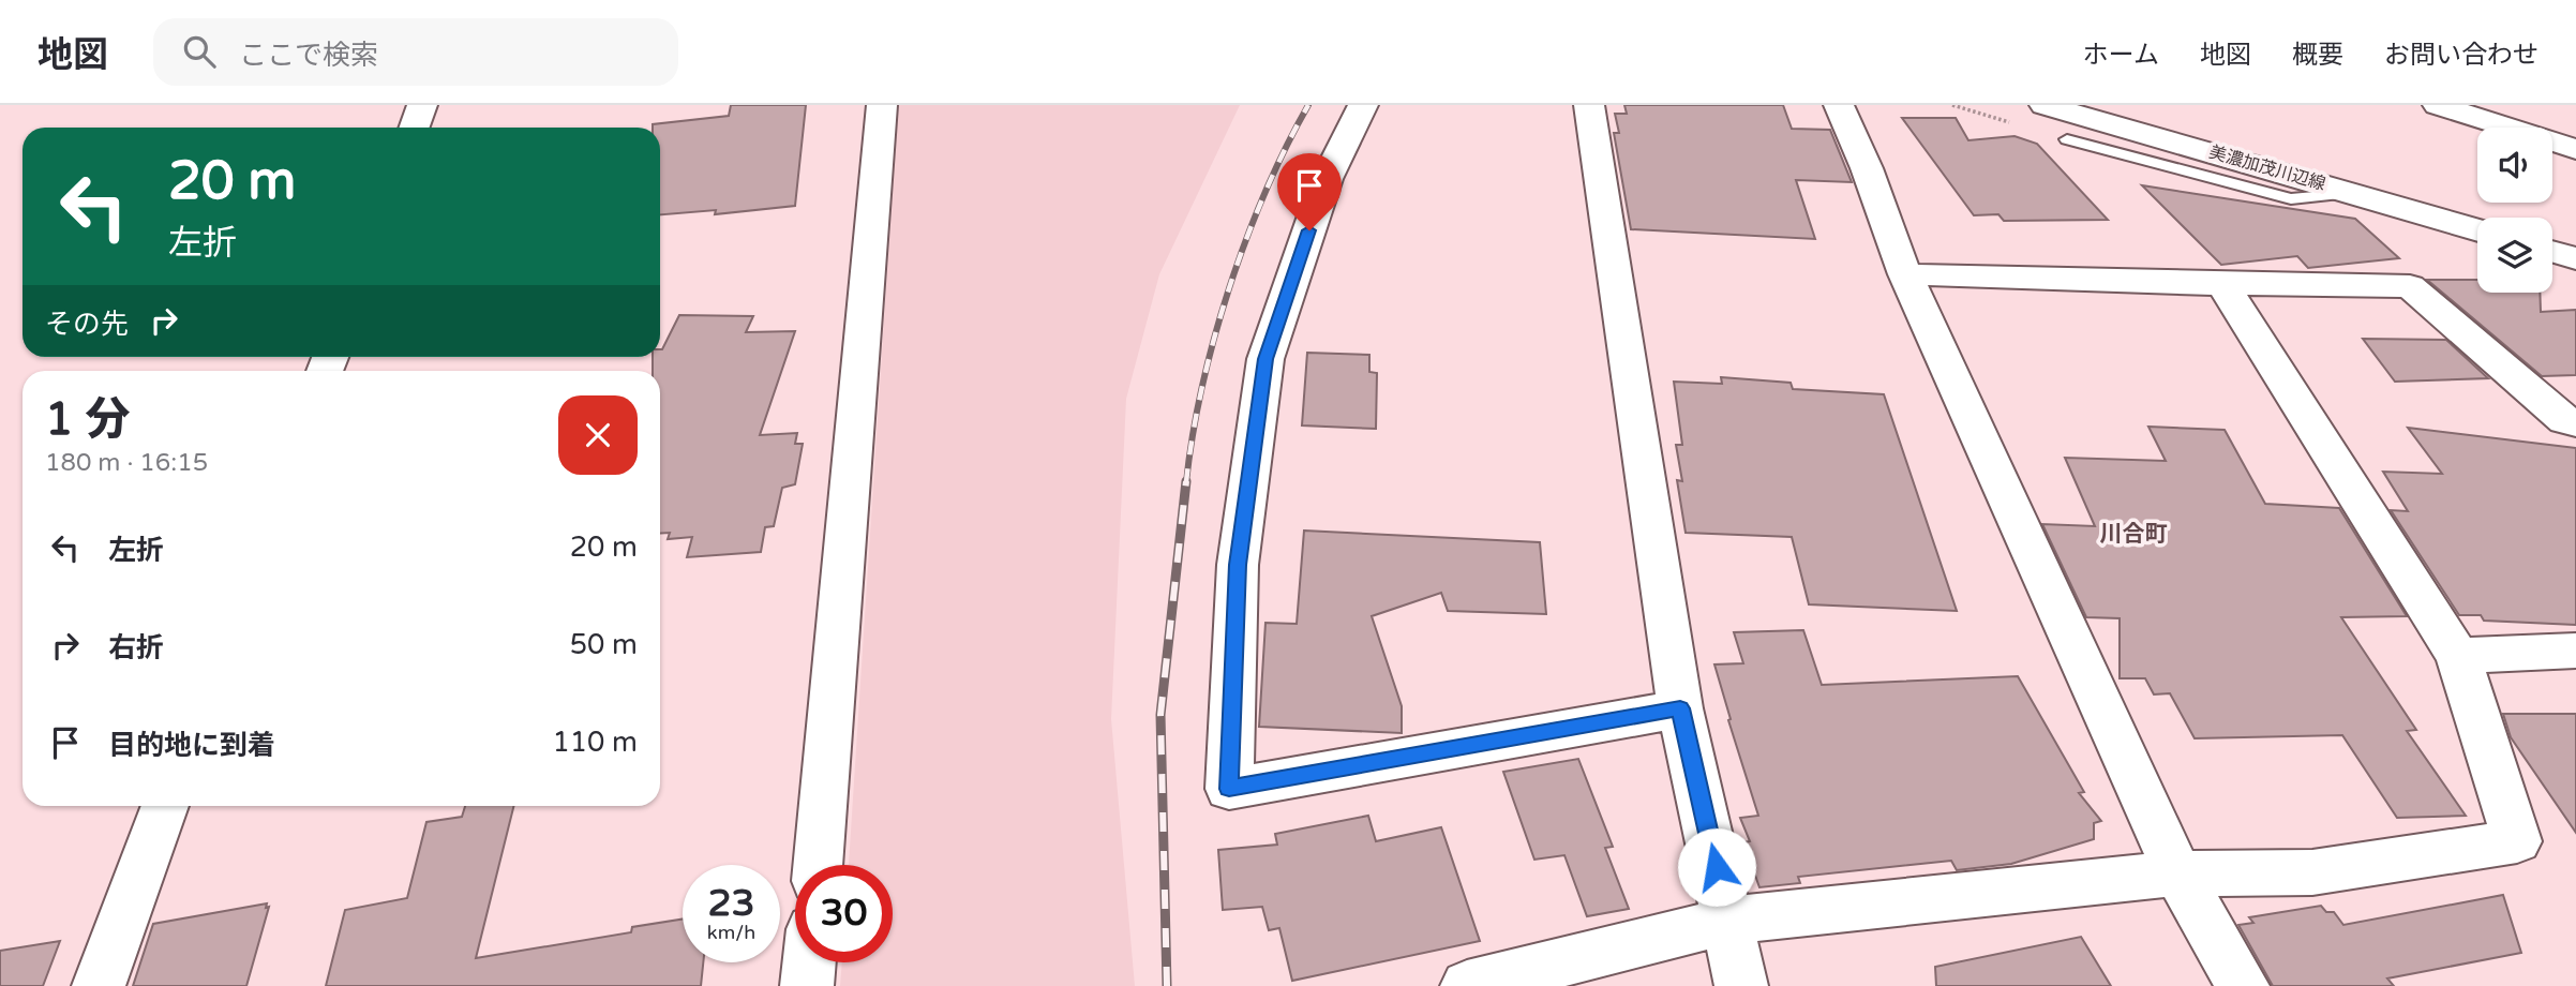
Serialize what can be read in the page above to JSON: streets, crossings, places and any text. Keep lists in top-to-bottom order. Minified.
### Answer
{"streets":{"street":["美濃加茂川辺線"]},"districts":["川合町"],"page":{"header":"地図","search":"ここで検索","nav":["ホーム","地図","概要","お問い合わせ"],"turn":["20 m","左折"],"then":"その先","heading":["1 分","180 m · 16:15"],"list":[{"name":"左折","value":"20 m"},{"name":"右折","value":"50 m"},{"name":"目的地に到着","value":"110 m"}],"speed":"23 km/h","limit":"30"}}
